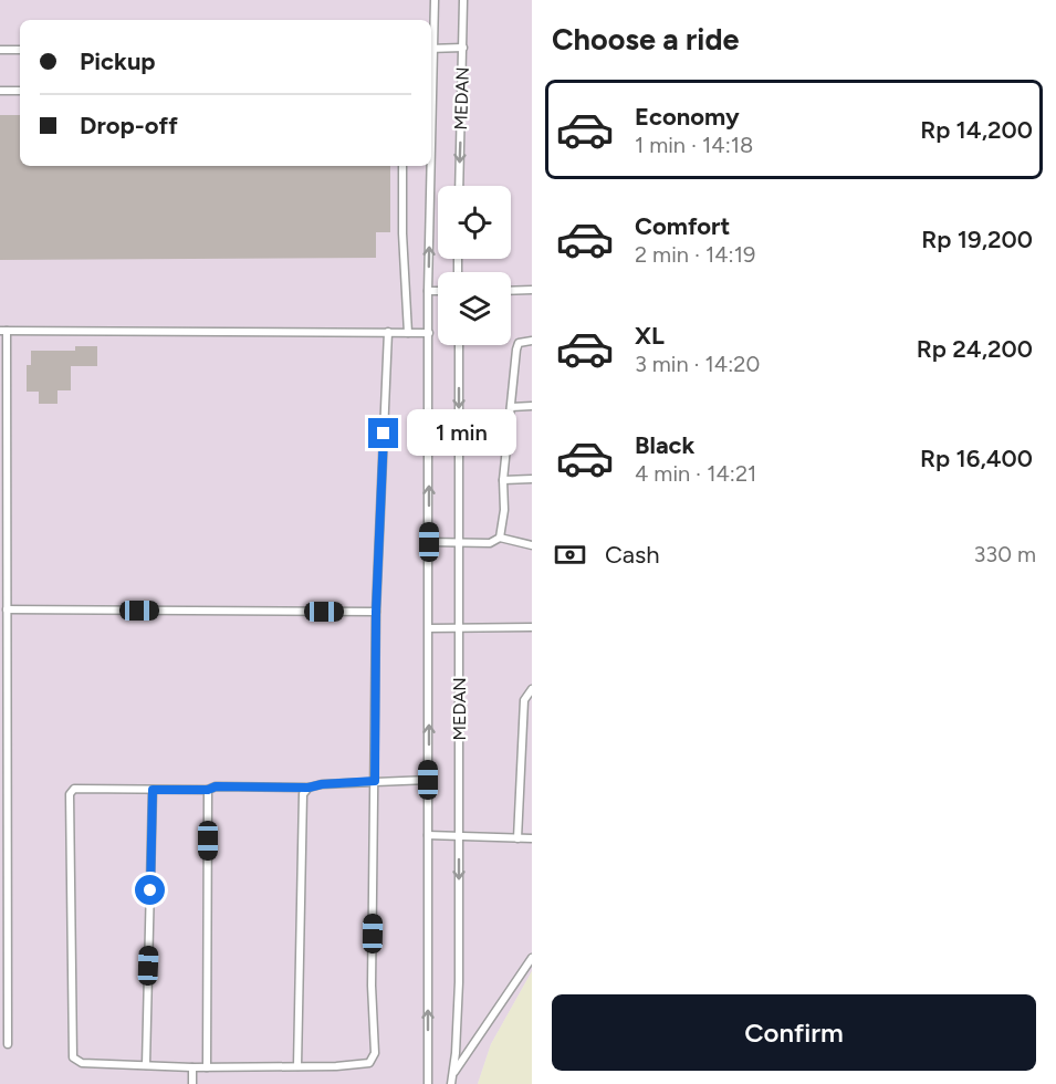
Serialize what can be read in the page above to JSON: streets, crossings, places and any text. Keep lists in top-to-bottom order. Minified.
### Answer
{"streets":{"lane":["MEDAN"]},"page":{"heading":"Choose a ride","banner":["Pickup","Drop-off"],"list":[{"name":"Economy","note":"1 min · 14:18","value":"Rp 14,200"},{"name":"Comfort","note":"2 min · 14:19","value":"Rp 19,200"},{"name":"XL","note":"3 min · 14:20","value":"Rp 24,200"},{"name":"Black","note":"4 min · 14:21","value":"Rp 16,400"}],"bubble":"1 min","pay":["Cash","330 m"],"buttons":"Confirm"}}
